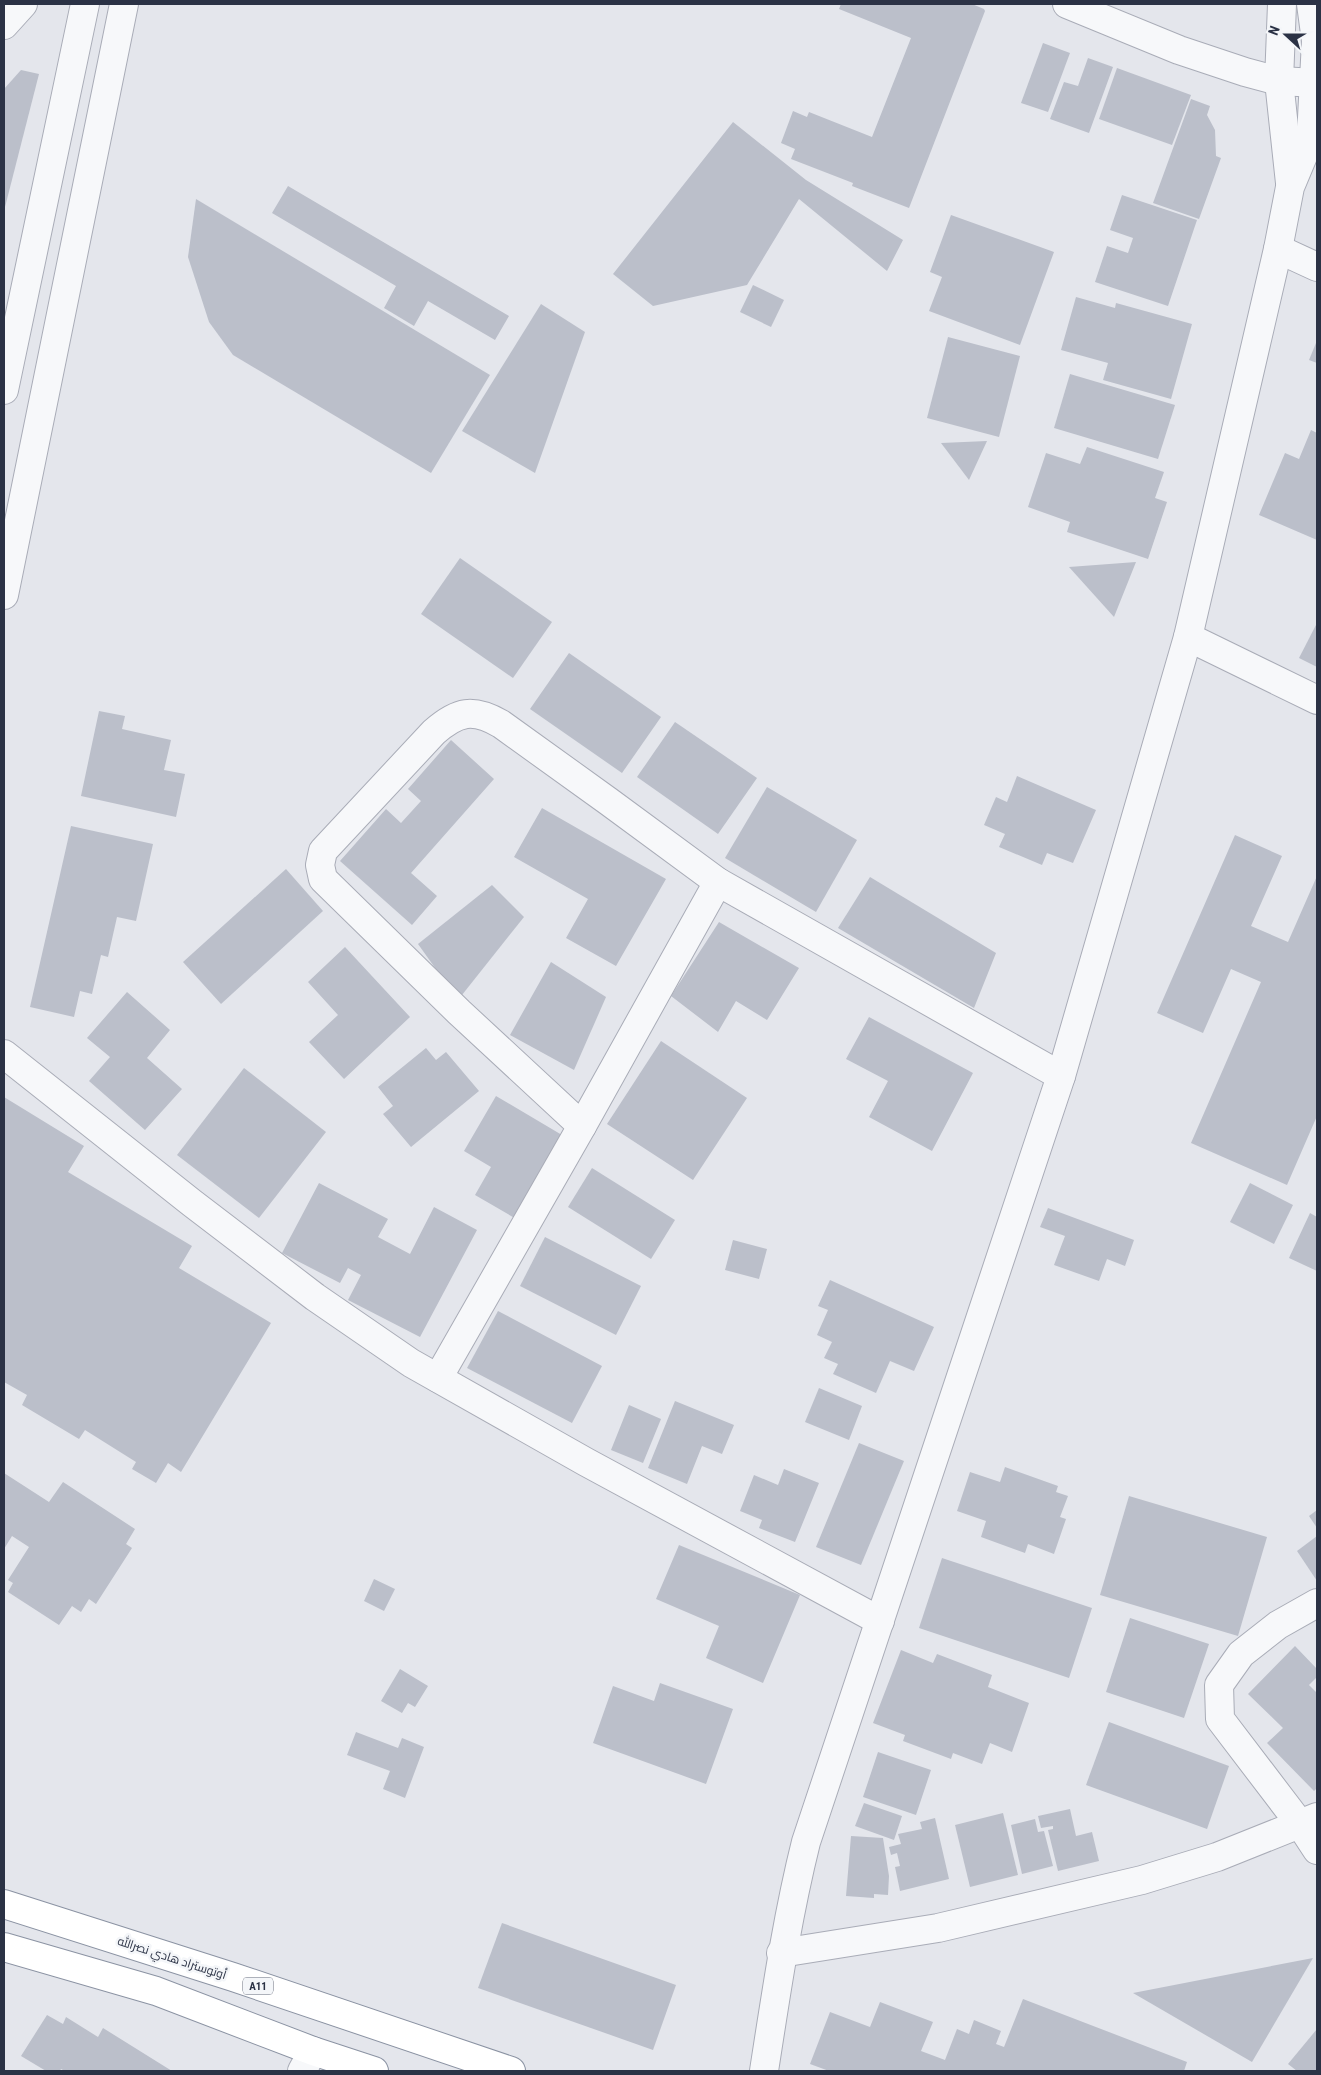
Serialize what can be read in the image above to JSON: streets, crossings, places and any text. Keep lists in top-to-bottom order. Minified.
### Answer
{"streets":{"highway":["أوتوستراد هادي نصرالله","A11"]},"north":"left"}
